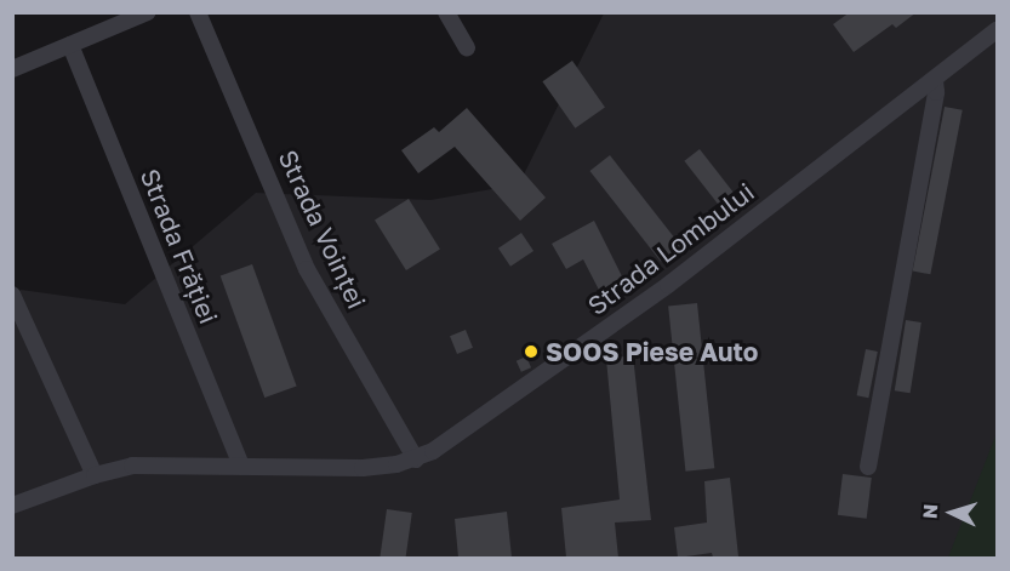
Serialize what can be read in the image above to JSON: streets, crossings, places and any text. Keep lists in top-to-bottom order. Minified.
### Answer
{"streets":{"street":["Strada Voinței","Strada Frăției","Strada Lombului"]},"crossings":[["Strada Voinței","Strada Lombului"],["Strada Frăției","Strada Lombului"]],"places":["SOOS Piese Auto"],"north":"left"}
